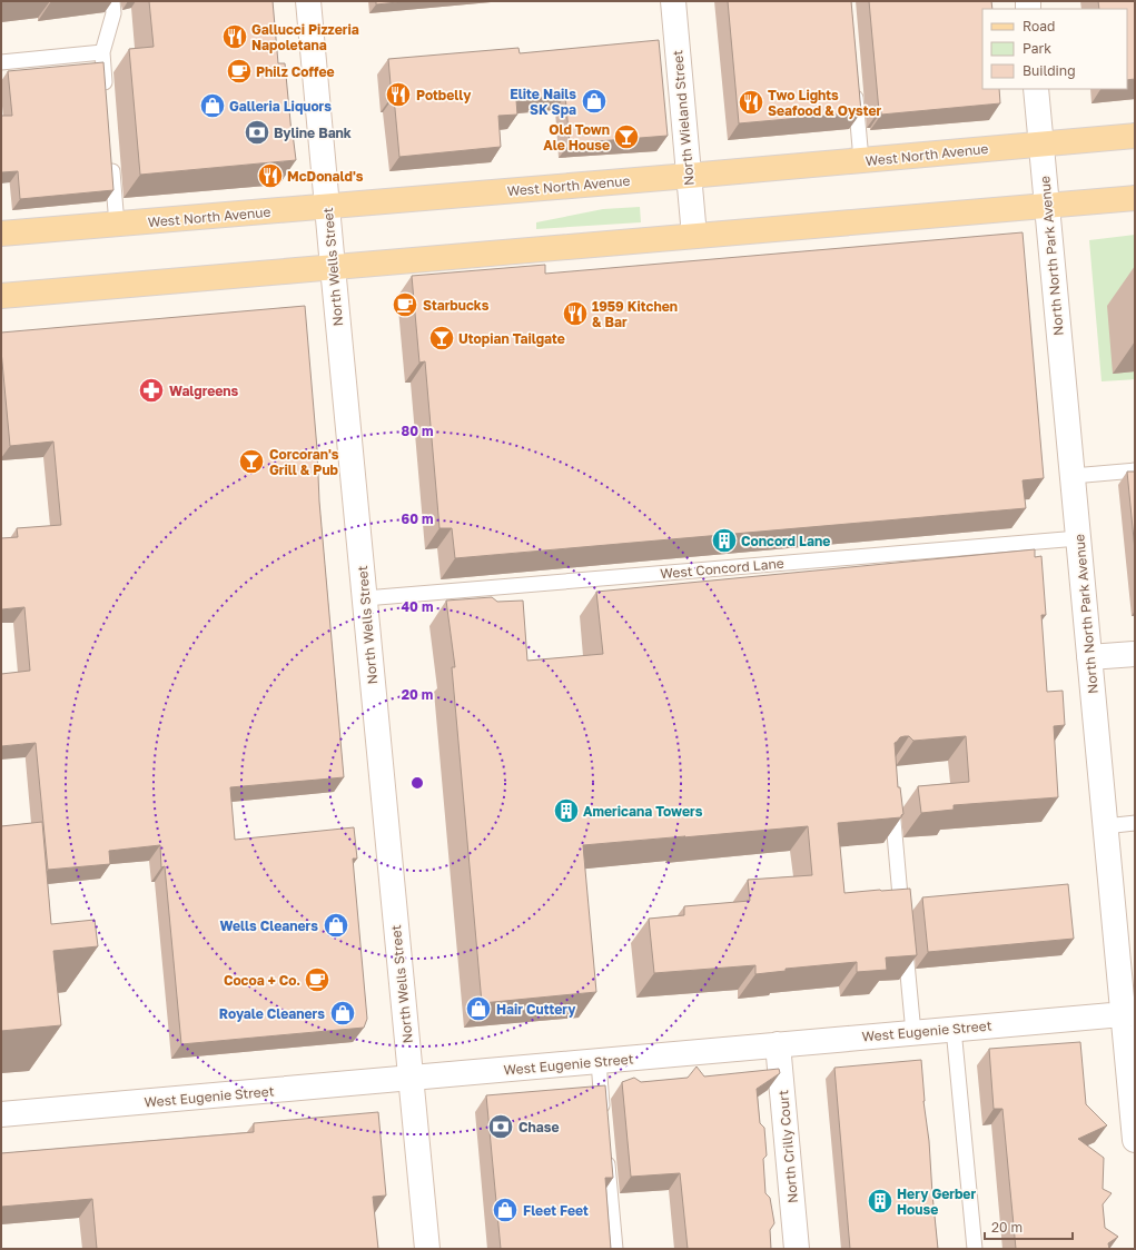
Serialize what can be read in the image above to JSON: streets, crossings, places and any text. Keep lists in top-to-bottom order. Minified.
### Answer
{"streets":{"main road":["West North Avenue"],"street":["North Wieland Street","North North Park Avenue","North Wells Street","West Eugenie Street","North Crilly Court"],"lane":["West Concord Lane"]},"crossings":[["North Wieland Street","West North Avenue"],["West North Avenue","North North Park Avenue"],["West North Avenue","North Wells Street"],["North North Park Avenue","West Concord Lane"],["North North Park Avenue","West Eugenie Street"],["North Wells Street","West Concord Lane"],["North Wells Street","West Eugenie Street"],["West Eugenie Street","North Crilly Court"]],"places":{"restaurant":["Gallucci Pizzeria Napoletana","Potbelly","Two Lights Seafood & Oyster","McDonald's","1959 Kitchen & Bar"],"cafe":["Philz Coffee","Starbucks","Cocoa + Co."],"shop":["Elite Nails SK Spa","Galleria Liquors","Wells Cleaners","Hair Cuttery","Royale Cleaners","Fleet Feet"],"bank":["Byline Bank","Chase"],"bar":["Old Town Ale House","Utopian Tailgate","Corcoran's Grill & Pub"],"pharmacy":["Walgreens"],"building":["Concord Lane","Americana Towers","Hery Gerber House"]},"legend":["Road","Park","Building"],"scale_bar":"20 m","rings":["80 m","60 m","40 m","20 m"]}
